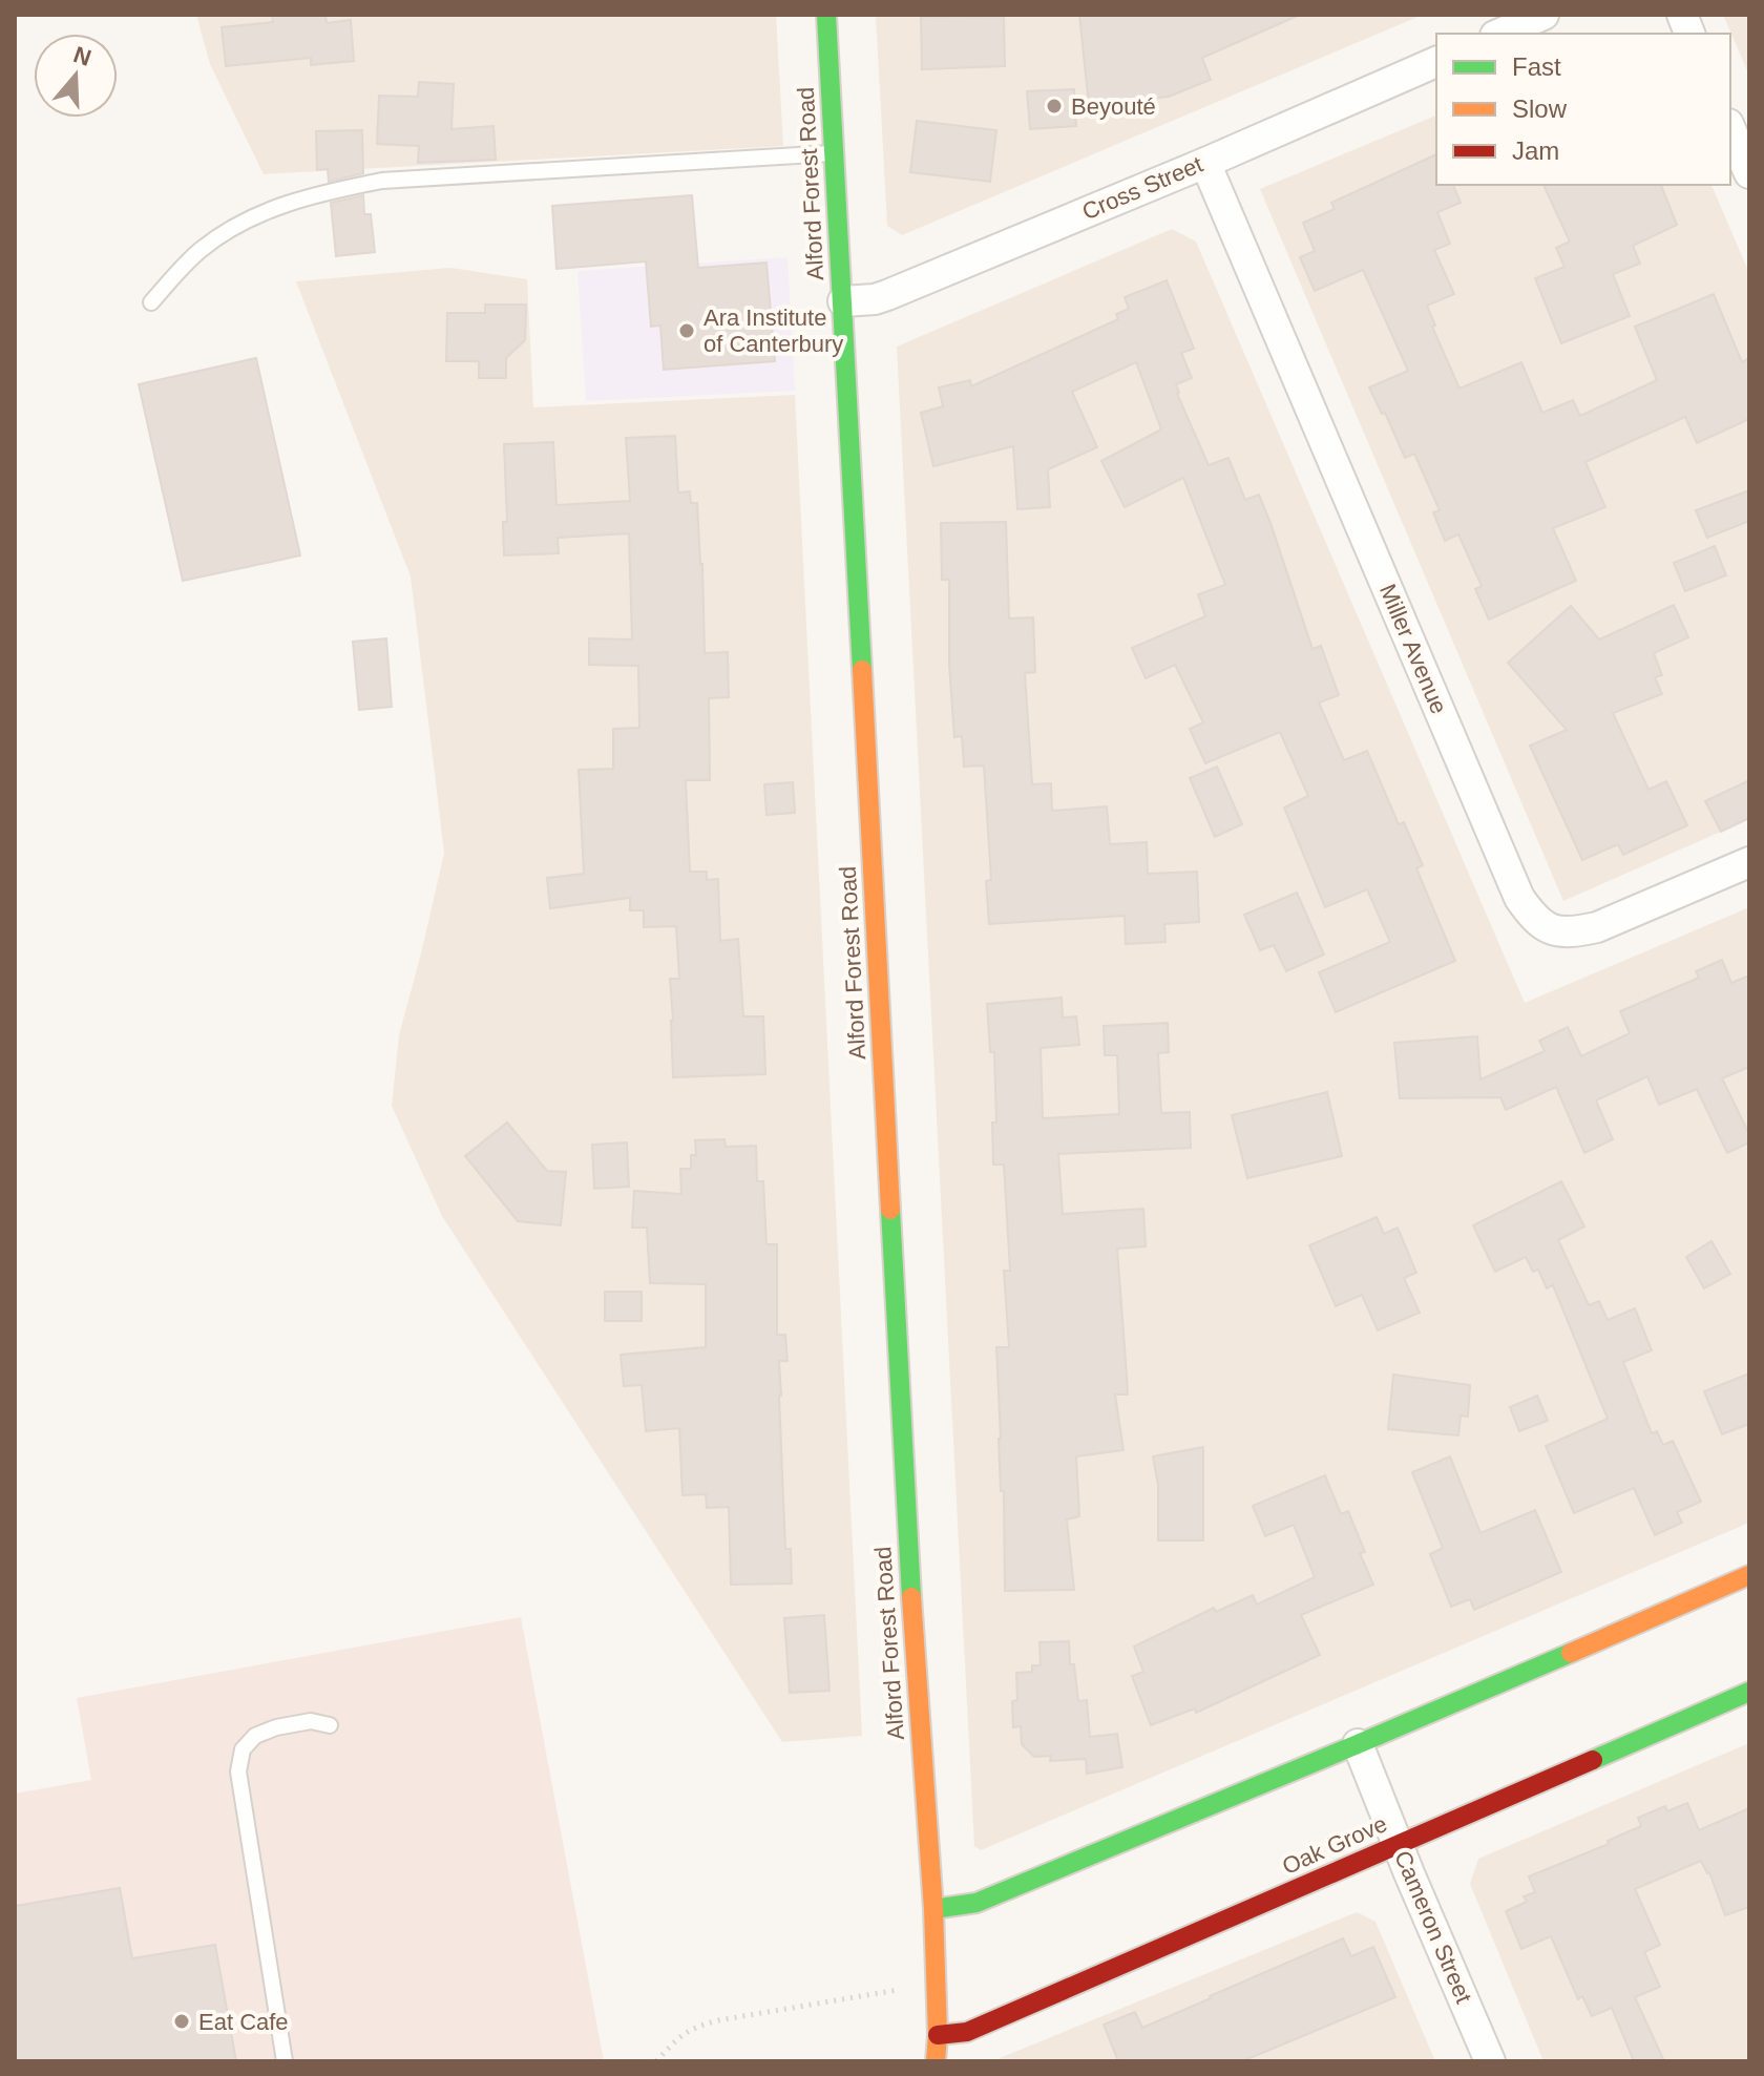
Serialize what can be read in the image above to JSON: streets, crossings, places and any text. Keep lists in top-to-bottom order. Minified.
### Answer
{"streets":{"main road":["Alford Forest Road","Oak Grove"],"street":["Cross Street","Miller Avenue","Cameron Street"]},"crossings":[["Alford Forest Road","Cross Street"],["Alford Forest Road","Oak Grove"],["Cross Street","Miller Avenue"],["Oak Grove","Cameron Street"]],"places":["Beyouté","Ara Institute of Canterbury","Eat Cafe"],"legend":["Fast","Slow","Jam"],"north":"top"}
